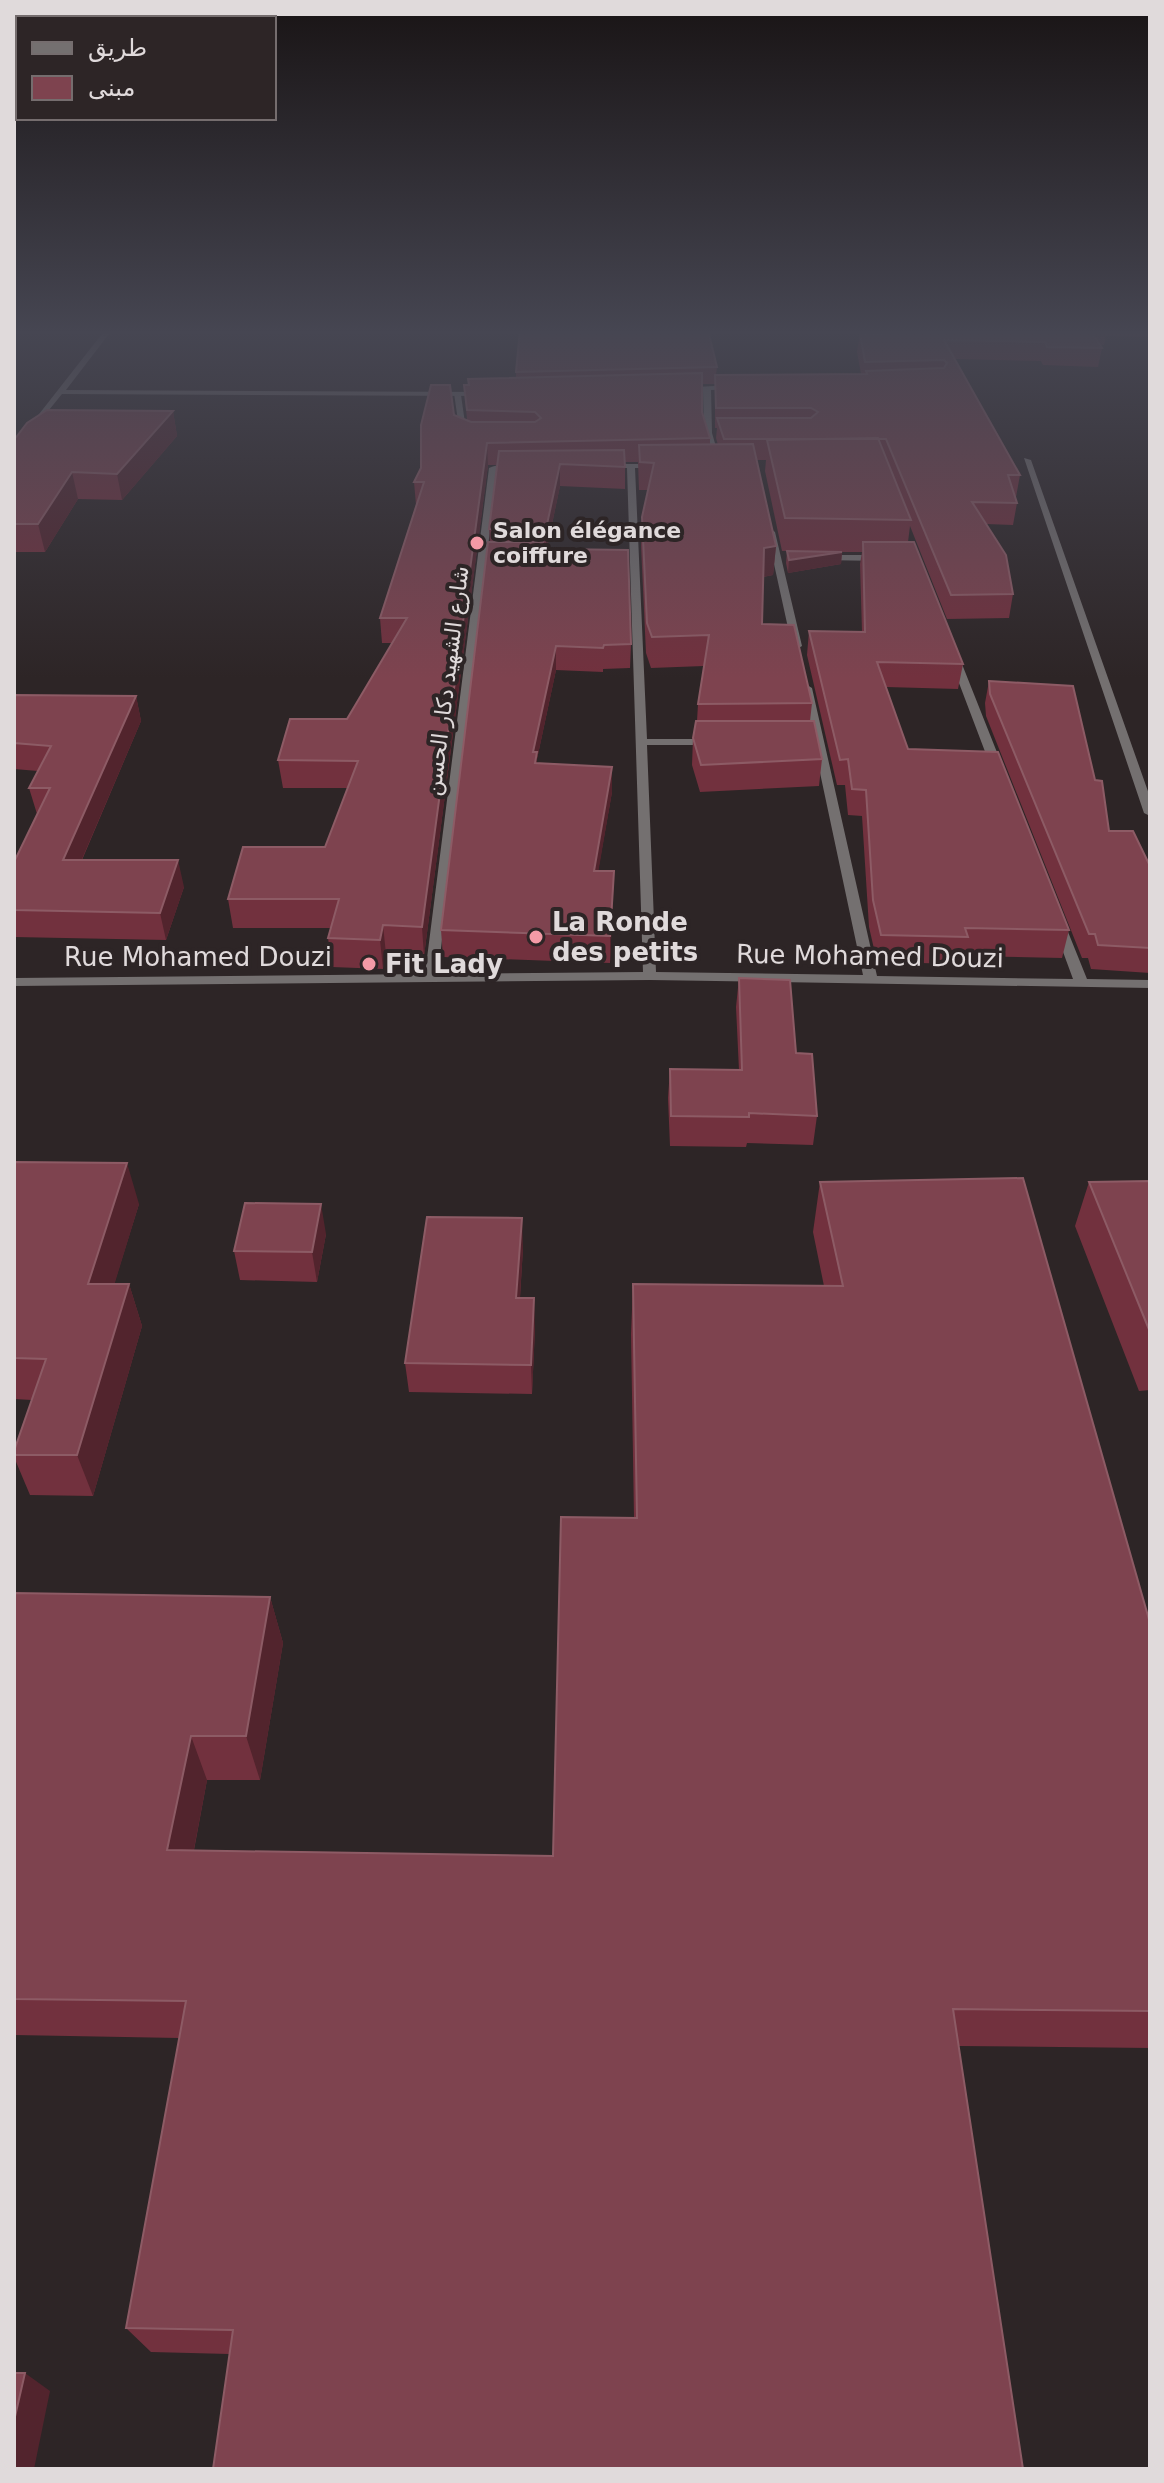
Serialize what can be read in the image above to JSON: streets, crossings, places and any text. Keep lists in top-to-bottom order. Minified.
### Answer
{"streets":{"street":["شارع الشهيد دكار الحسن","Rue Mohamed Douzi"]},"crossings":[["شارع الشهيد دكار الحسن","Rue Mohamed Douzi"]],"places":["Salon élégance coiffure","La Ronde des petits","Fit Lady"],"legend":["طريق","مبنى"]}
